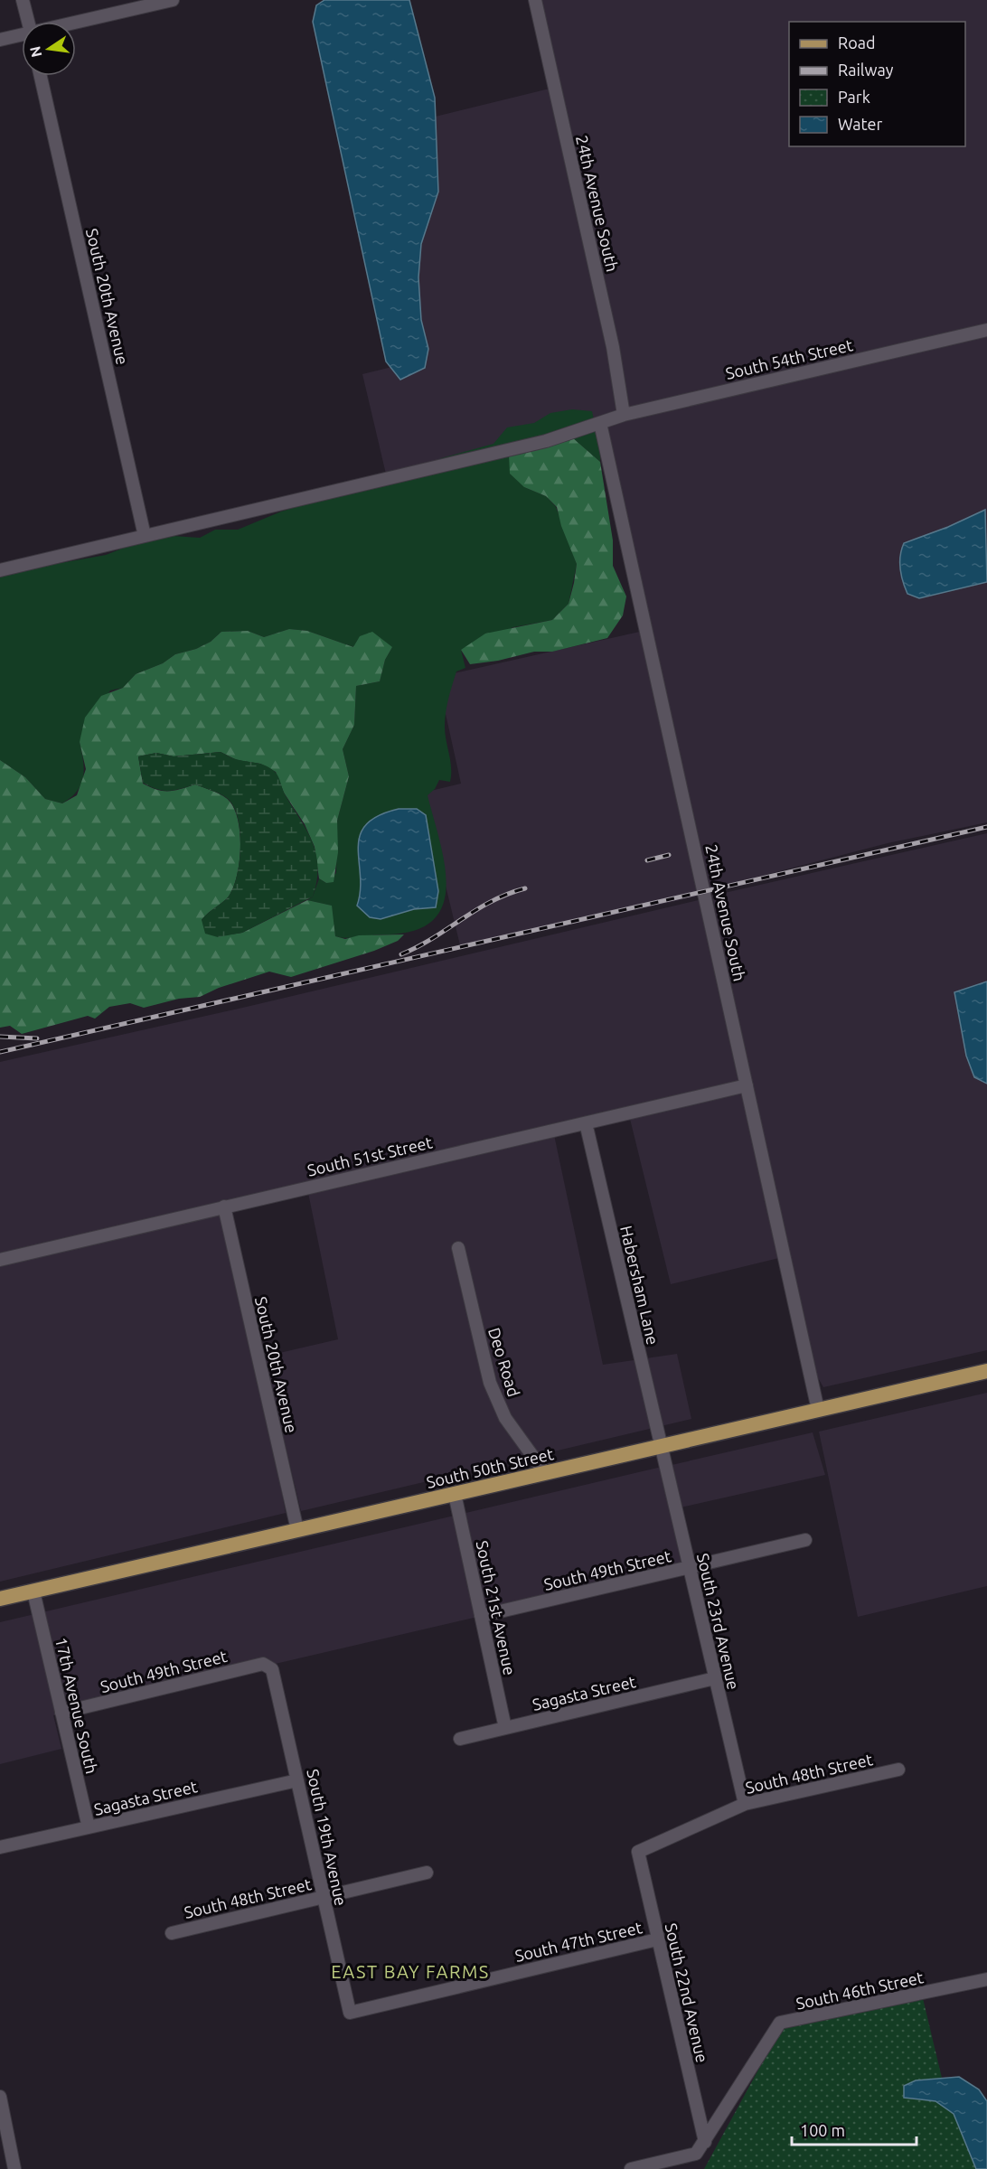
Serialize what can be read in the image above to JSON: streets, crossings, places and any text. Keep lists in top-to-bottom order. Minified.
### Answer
{"streets":{"main road":["South 50th Street"],"street":["24th Avenue South","South 20th Avenue","South 54th Street","South 51st Street","Habersham Lane","Deo Road","South 49th Street","South 21st Avenue","South 23rd Avenue","Sagasta Street","17th Avenue South","South 48th Street","South 19th Avenue","South 47th Street","South 46th Street","South 22nd Avenue"]},"crossings":[["24th Avenue South","South 54th Street"],["24th Avenue South","South 51st Street"],["24th Avenue South","South 50th Street"],["South 20th Avenue","South 54th Street"],["South 20th Avenue","South 51st Street"],["South 20th Avenue","South 50th Street"],["Habersham Lane","South 50th Street"],["Habersham Lane","South 23rd Avenue"],["Deo Road","South 50th Street"],["South 50th Street","South 21st Avenue"],["South 50th Street","South 23rd Avenue"],["South 50th Street","17th Avenue South"],["South 49th Street","South 21st Avenue"],["South 49th Street","South 23rd Avenue"],["South 49th Street","17th Avenue South"],["South 49th Street","South 19th Avenue"],["South 21st Avenue","Sagasta Street"],["South 23rd Avenue","Sagasta Street"],["South 23rd Avenue","South 48th Street"],["Sagasta Street","17th Avenue South"],["Sagasta Street","South 19th Avenue"],["South 48th Street","South 19th Avenue"],["South 48th Street","South 22nd Avenue"],["South 19th Avenue","South 47th Street"],["South 47th Street","South 22nd Avenue"],["South 46th Street","South 22nd Avenue"]],"districts":["EAST BAY FARMS"],"legend":["Road","Railway","Park","Water"],"scale_bar":"100 m","north":"left"}
